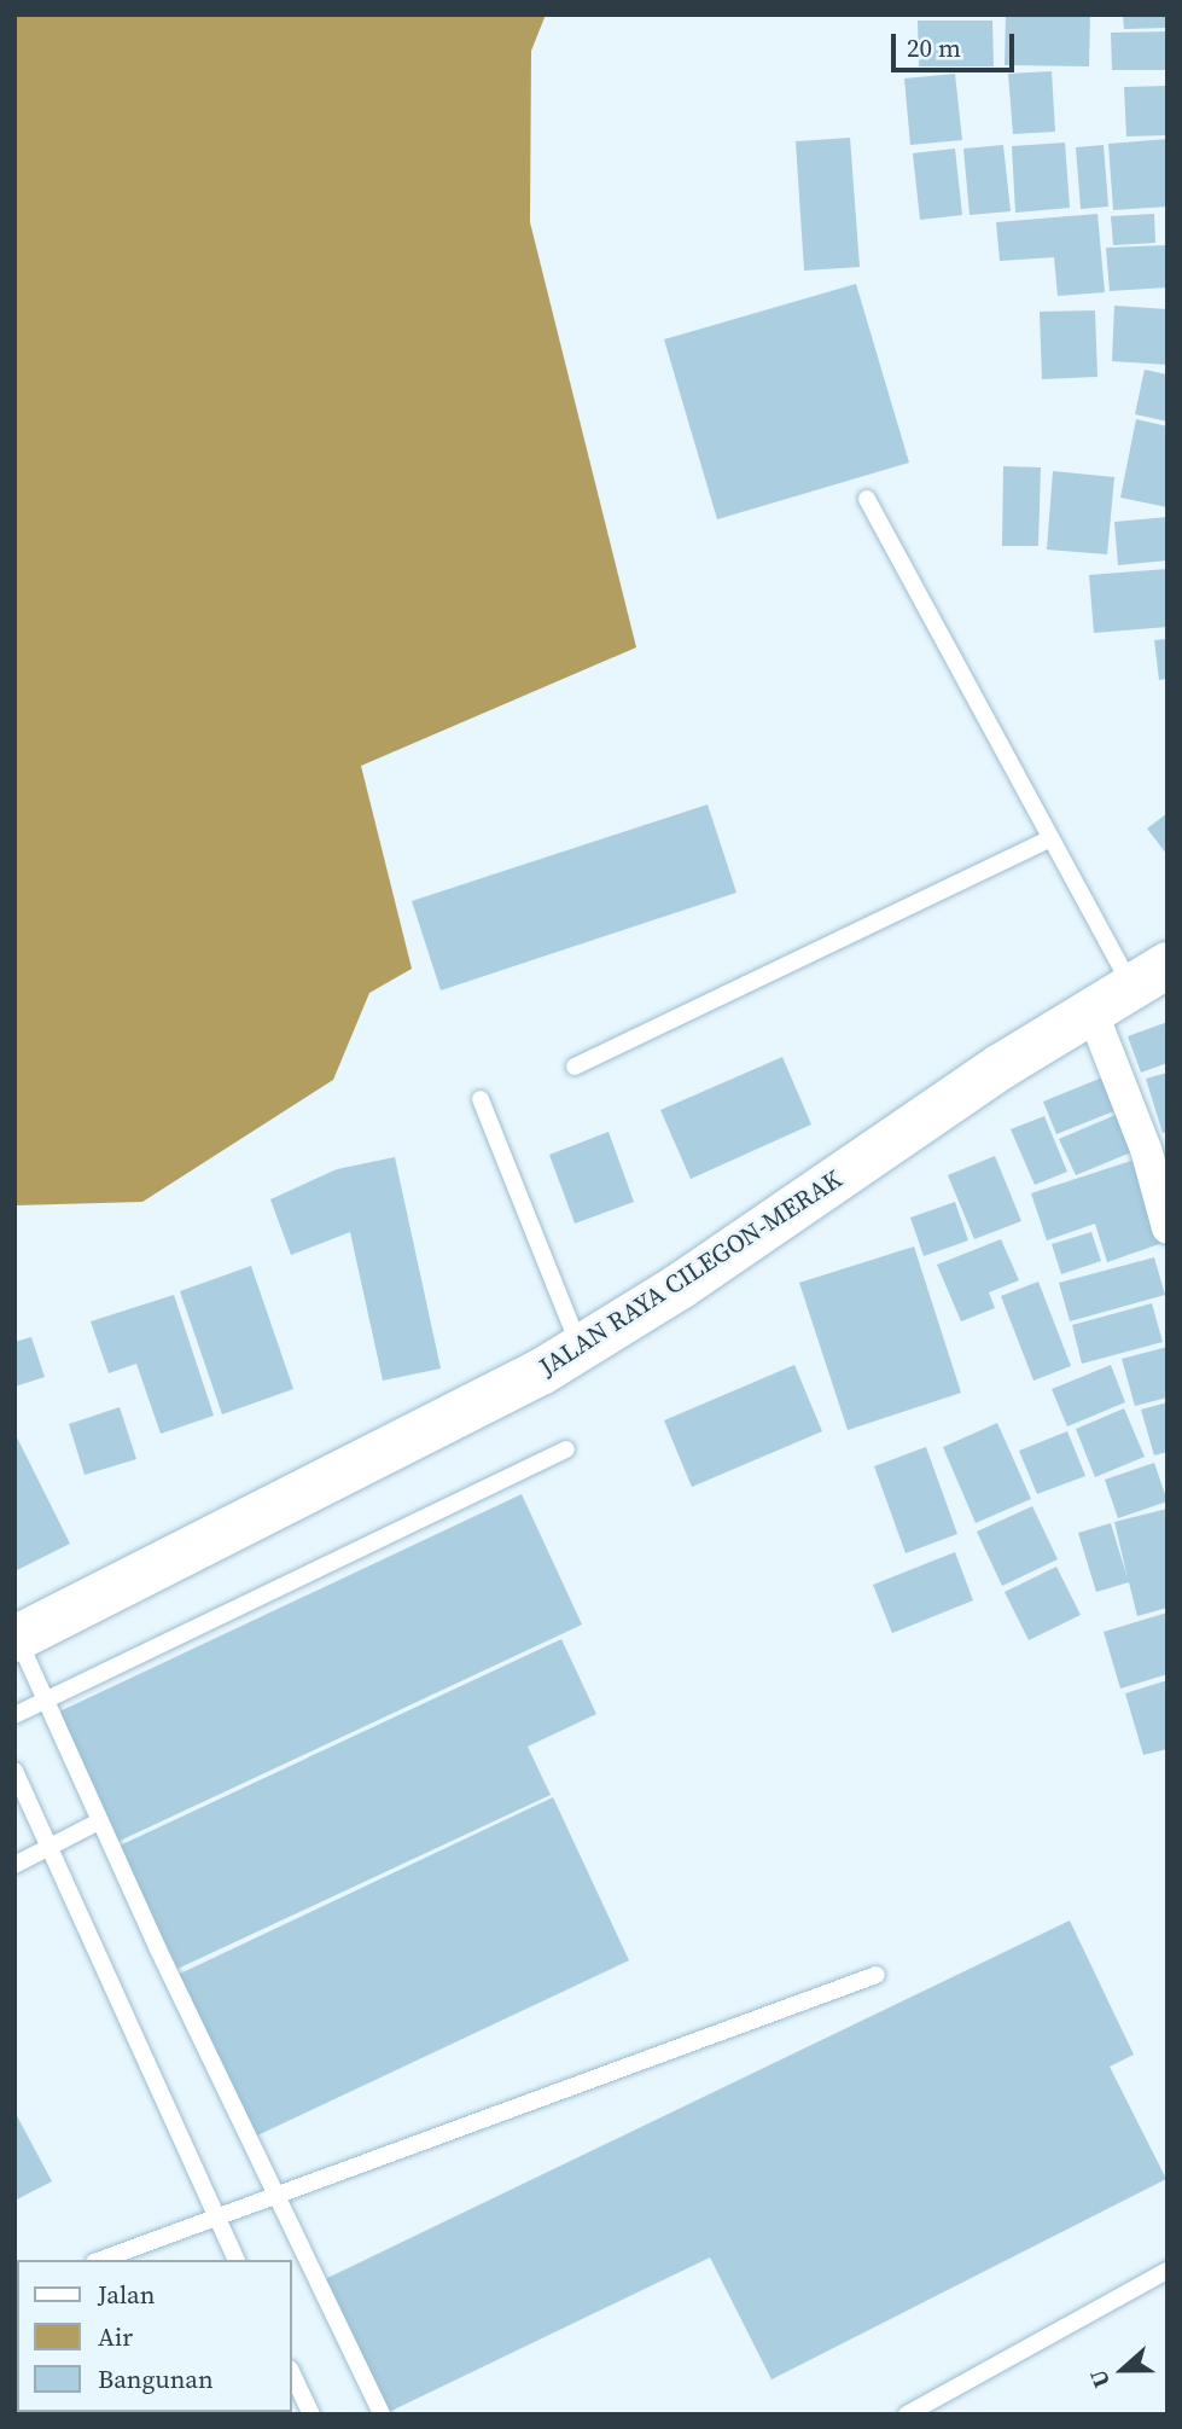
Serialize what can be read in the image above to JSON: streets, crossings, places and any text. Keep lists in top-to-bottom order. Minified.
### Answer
{"streets":{"highway":["JALAN RAYA CILEGON-MERAK"]},"legend":["Jalan","Air","Bangunan"],"scale_bar":"20 m","north":"left"}
